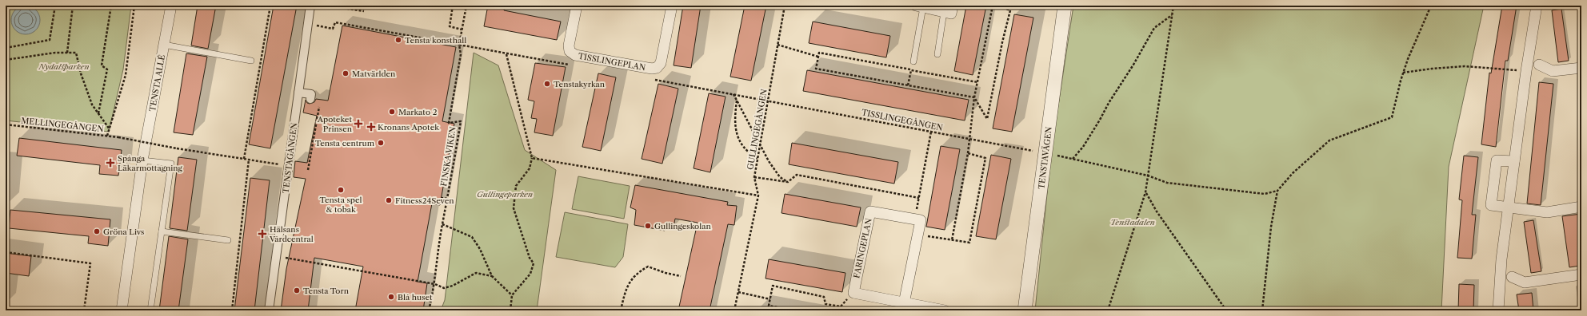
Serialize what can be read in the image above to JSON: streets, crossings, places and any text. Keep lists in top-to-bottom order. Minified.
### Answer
{"streets":{"street":["TISSLINGEPLAN","TENSTA ALLÉ","TENSTAGÅNGEN","TENSTAVÄGEN","FARINGEPLAN"],"path":["TISSLINGEGÅNGEN","MELLINGEGÅNGEN","GULLINGEGÅNGEN","FINSKA VIKEN"]},"crossings":[["TISSLINGEGÅNGEN","GULLINGEGÅNGEN"],["MELLINGEGÅNGEN","TENSTAGÅNGEN"]],"parks":["Nydalsparken","Gullingeparken","Tenstadalen"],"places":{"other":["Tensta konsthall","Matvärlden","Tenstakyrkan","Markato 2","Tensta centrum","Tensta spel & tobak","Fitness24Seven","Gullingeskolan","Gröna Livs","Tensta Torn","Blå huset"],"health":["Apoteket Prinsen","Kronans Apotek","Spånga Läkarmottagning","Hälsans Vårdcentral"]}}
